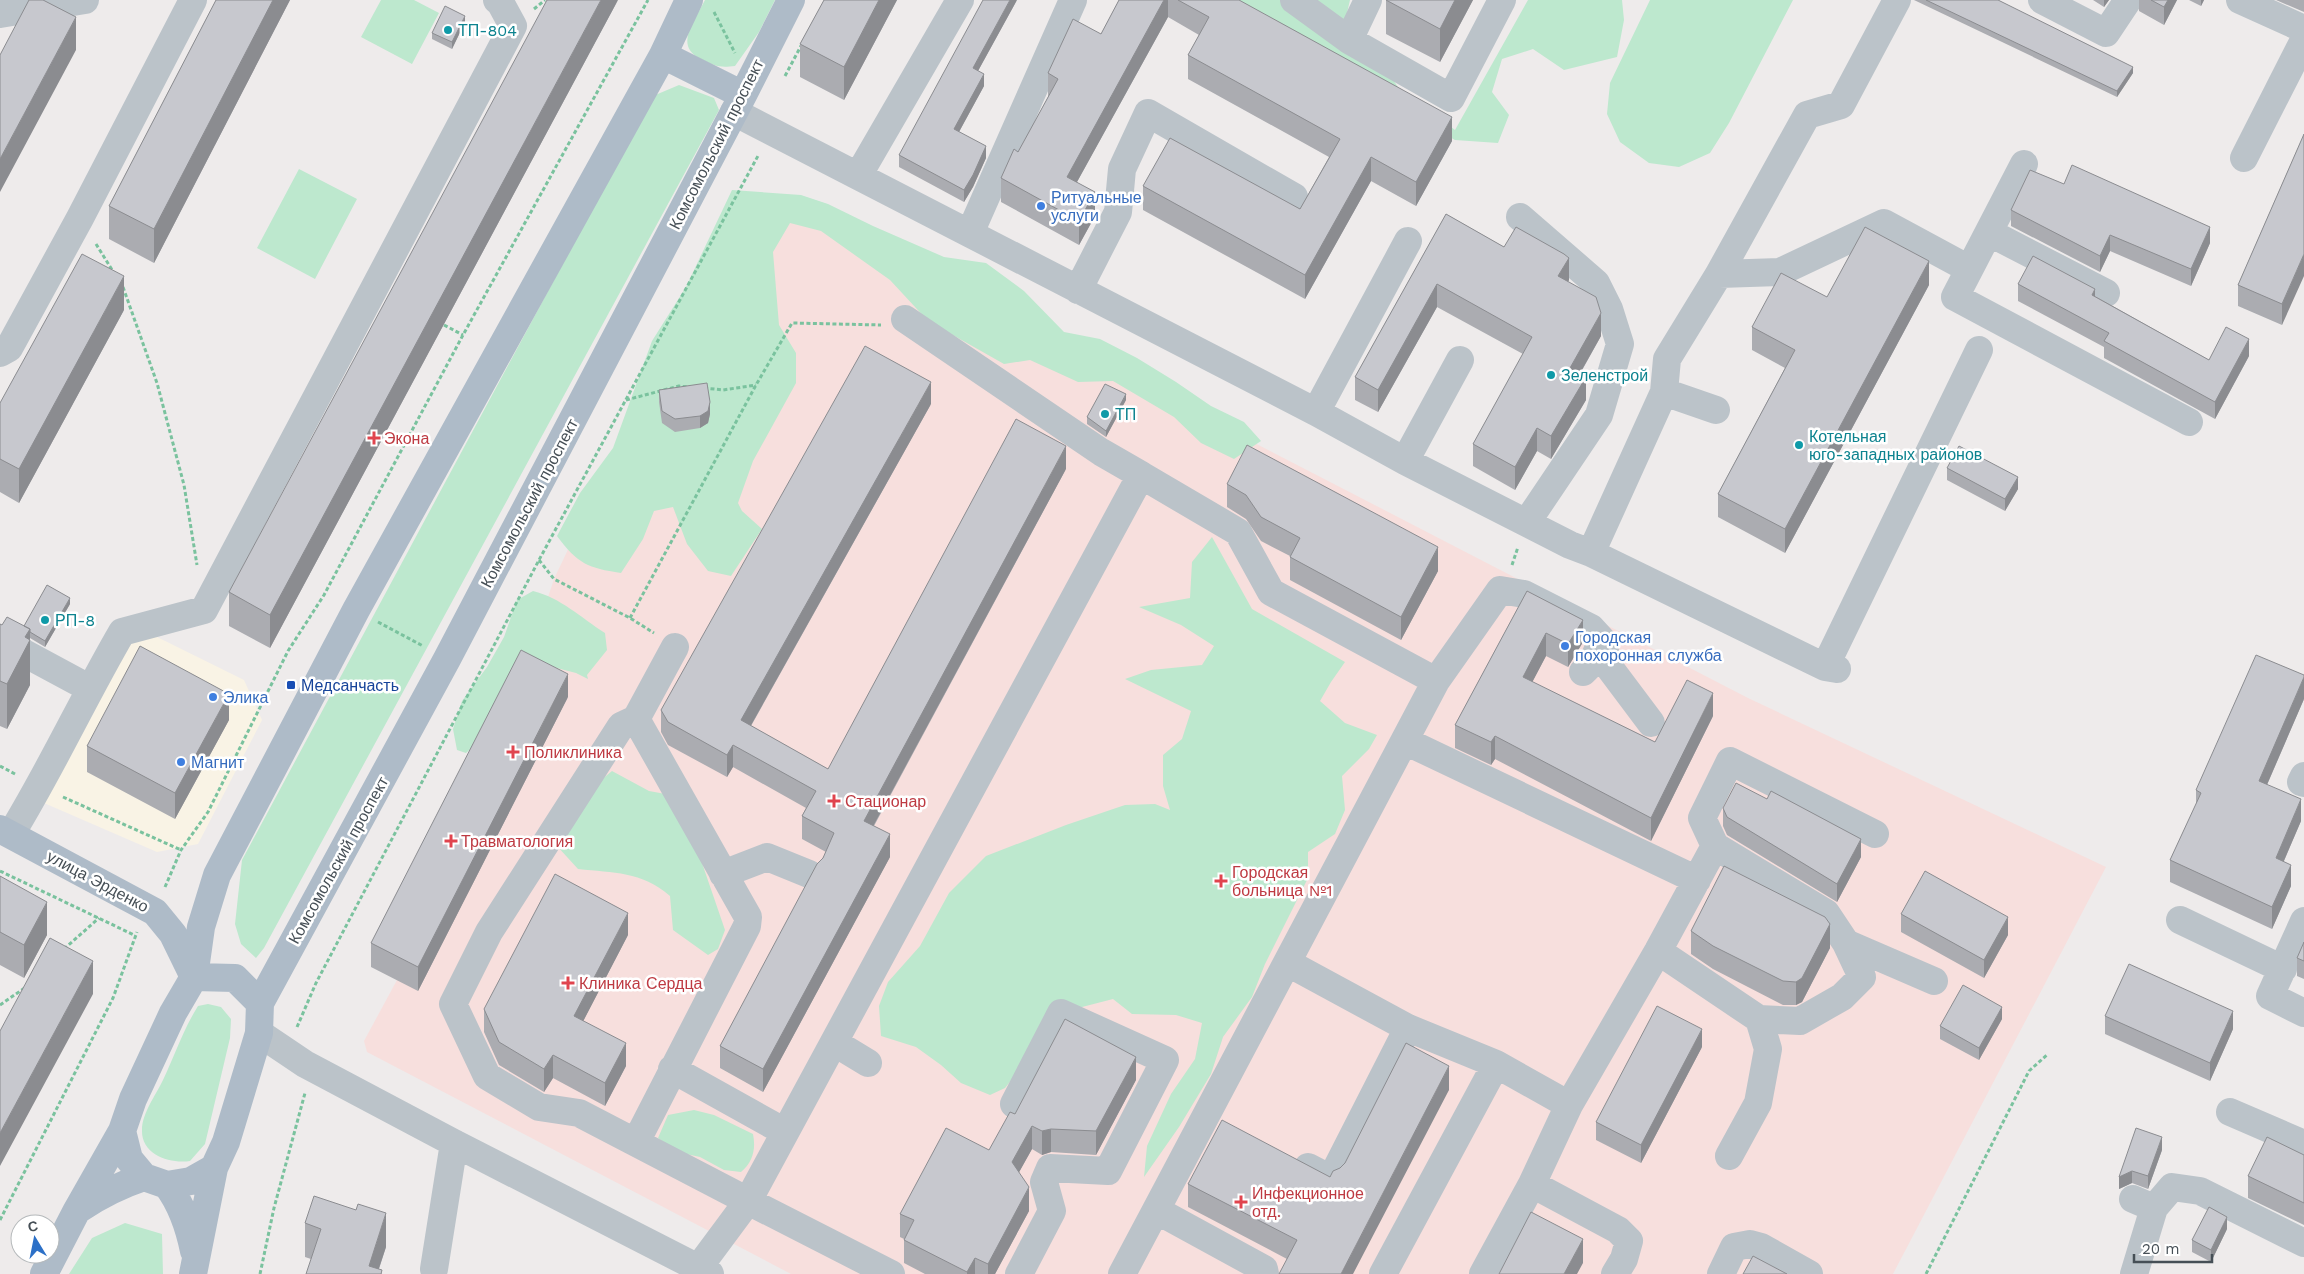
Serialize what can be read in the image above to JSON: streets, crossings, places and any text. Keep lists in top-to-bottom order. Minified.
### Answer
{"streets":{"main road":["Комсомольский проспект","улица Эрденко"]},"places":{"other":["ТП-804","Ритуальные услуги","Зеленстрой","ТП","Котельная юго-западных районов","РП-8","Городская похоронная служба","Элика","Магнит"],"health":["Экона","Поликлиника","Стационар","Травматология","Городская больница №1","Клиника Сердца","Инфекционное отд."],"transit":["Медсанчасть"]},"scale_bar":"20 m","north":"top"}
